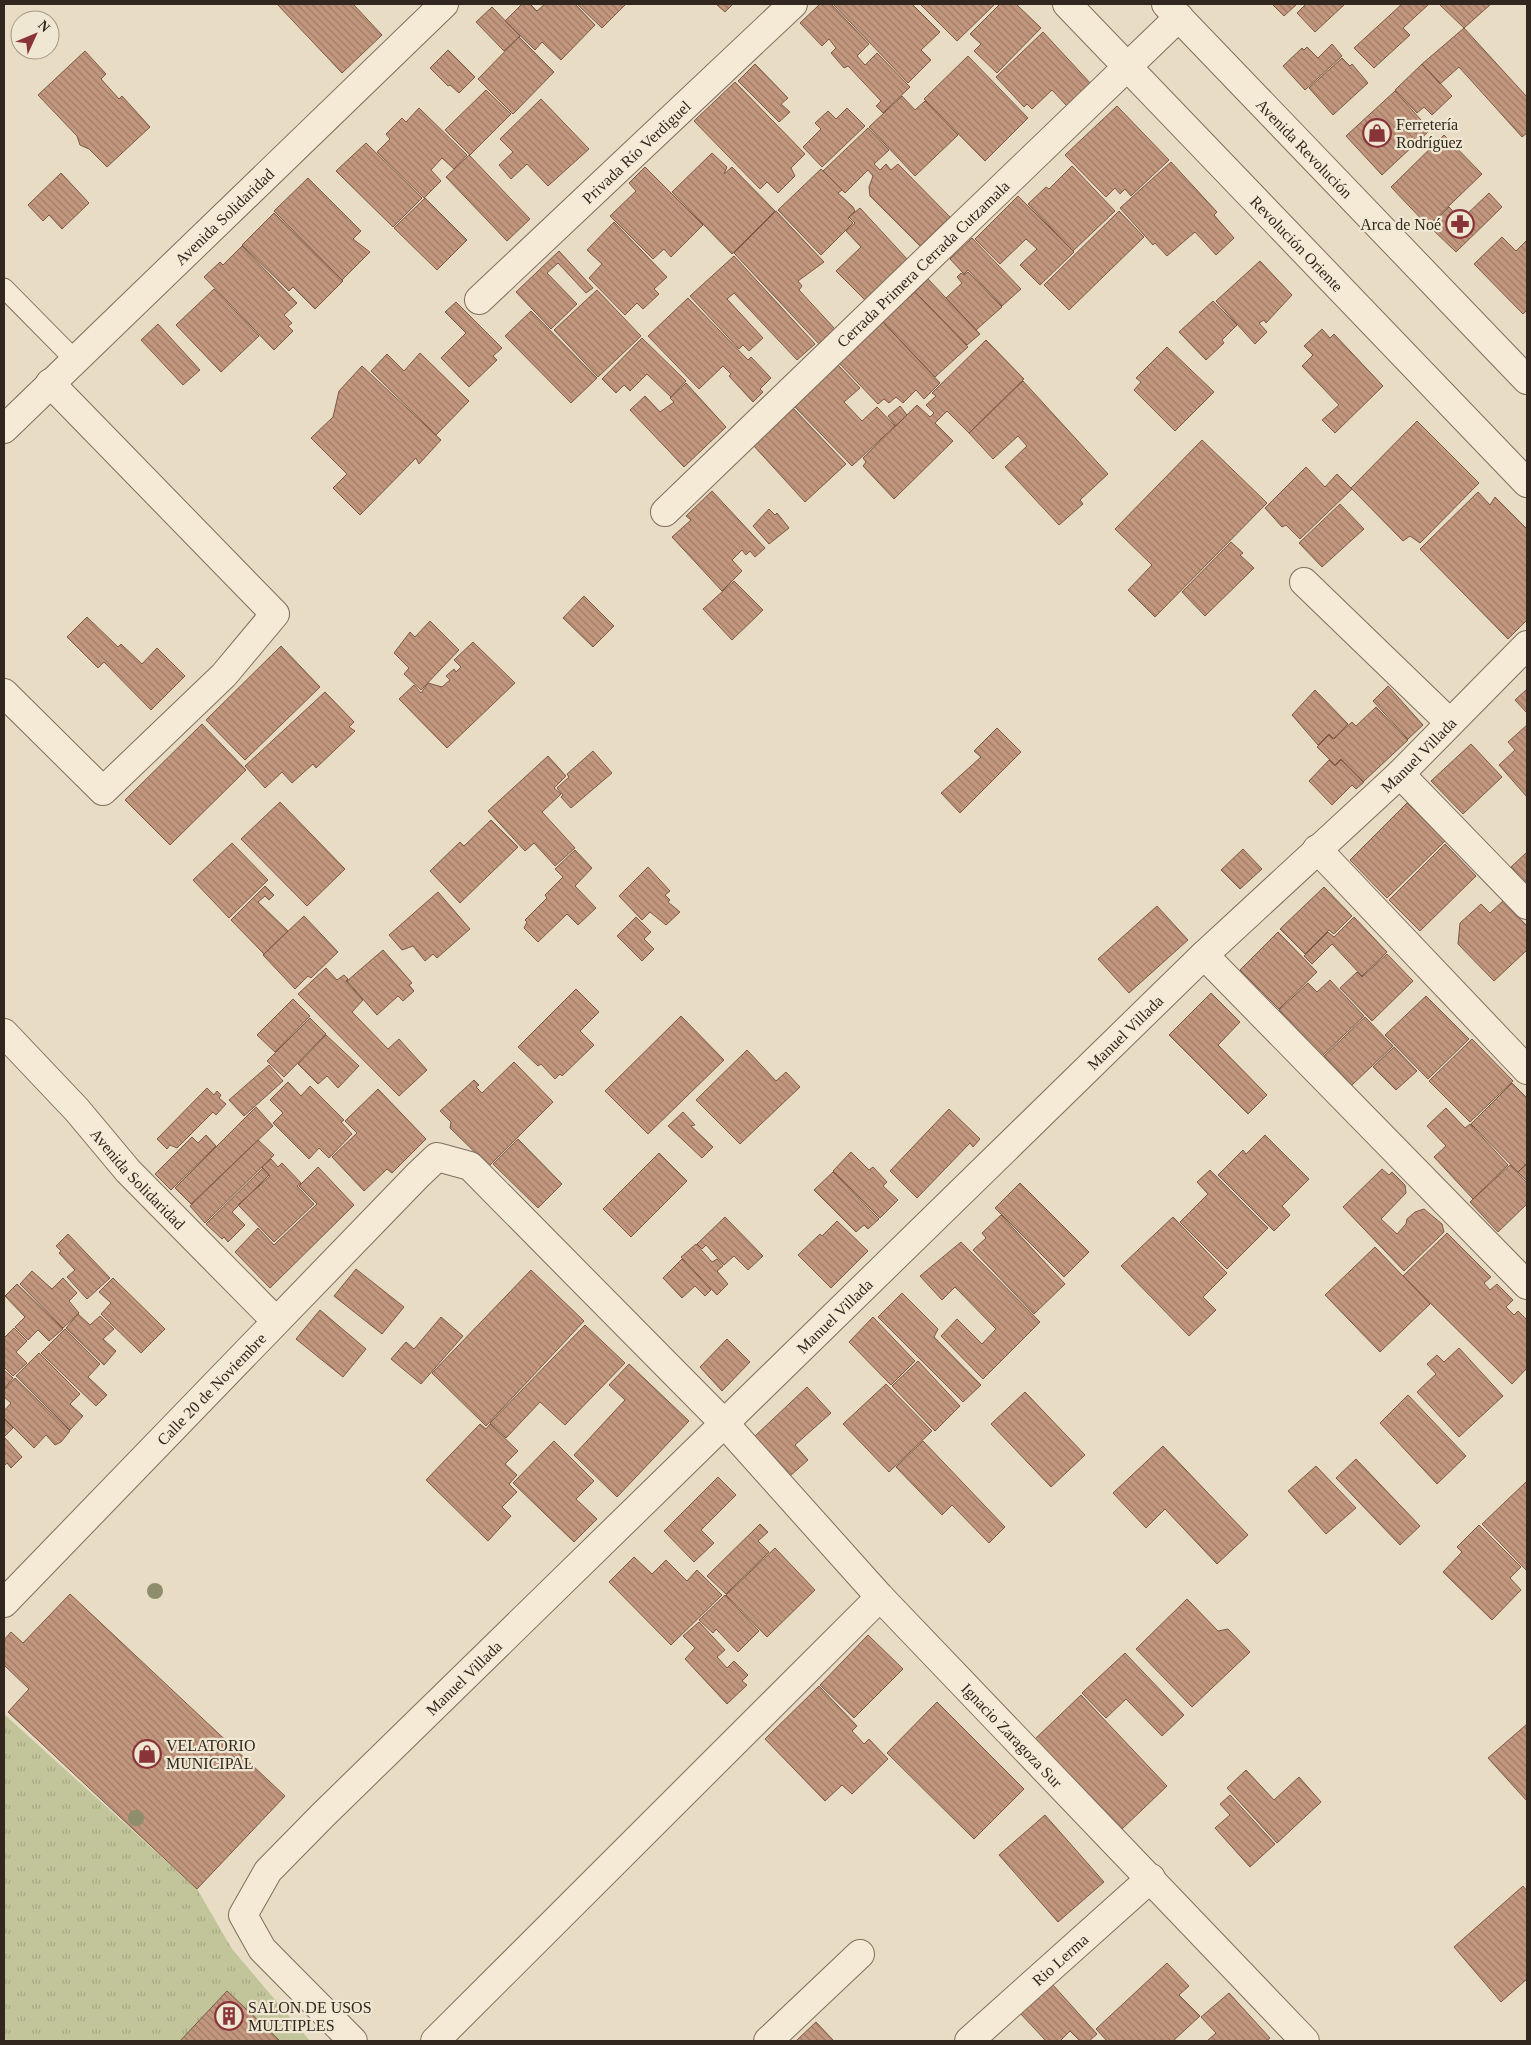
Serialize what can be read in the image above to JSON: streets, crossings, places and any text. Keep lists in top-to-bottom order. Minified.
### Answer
{"streets":{"street":["Avenida Revolución","Privada Río Verdiguel","Avenida Solidaridad","Revolución Oriente","Cerrada Primera Cerrada Cutzamala","Manuel Villada","Calle 20 de Noviembre","Ignacio Zaragoza Sur","Rio Lerma"]},"crossings":[["Avenida Revolución","Cerrada Primera Cerrada Cutzamala"],["Avenida Solidaridad","Calle 20 de Noviembre"],["Revolución Oriente","Cerrada Primera Cerrada Cutzamala"],["Manuel Villada","Calle 20 de Noviembre"],["Manuel Villada","Ignacio Zaragoza Sur"],["Calle 20 de Noviembre","Ignacio Zaragoza Sur"],["Ignacio Zaragoza Sur","Rio Lerma"]],"places":{"shop":["Ferretería Rodríguez","VELATORIO MUNICIPAL"],"pharmacy":["Arca de Noé"],"building":["SALON DE USOS MULTIPLES"]},"north":"top right"}
